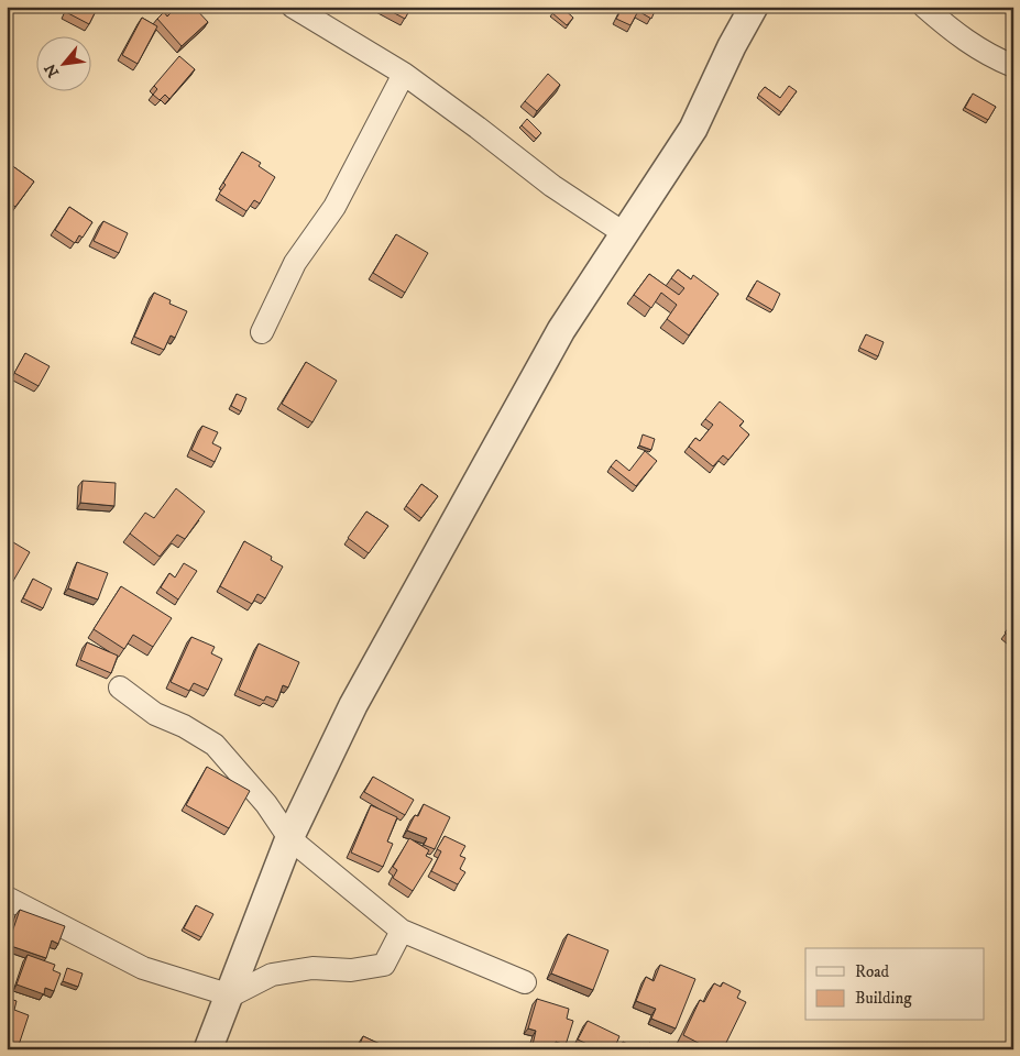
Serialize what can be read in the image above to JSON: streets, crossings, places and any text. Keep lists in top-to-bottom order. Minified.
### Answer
{"legend":["Road","Building"],"north":"bottom left"}
